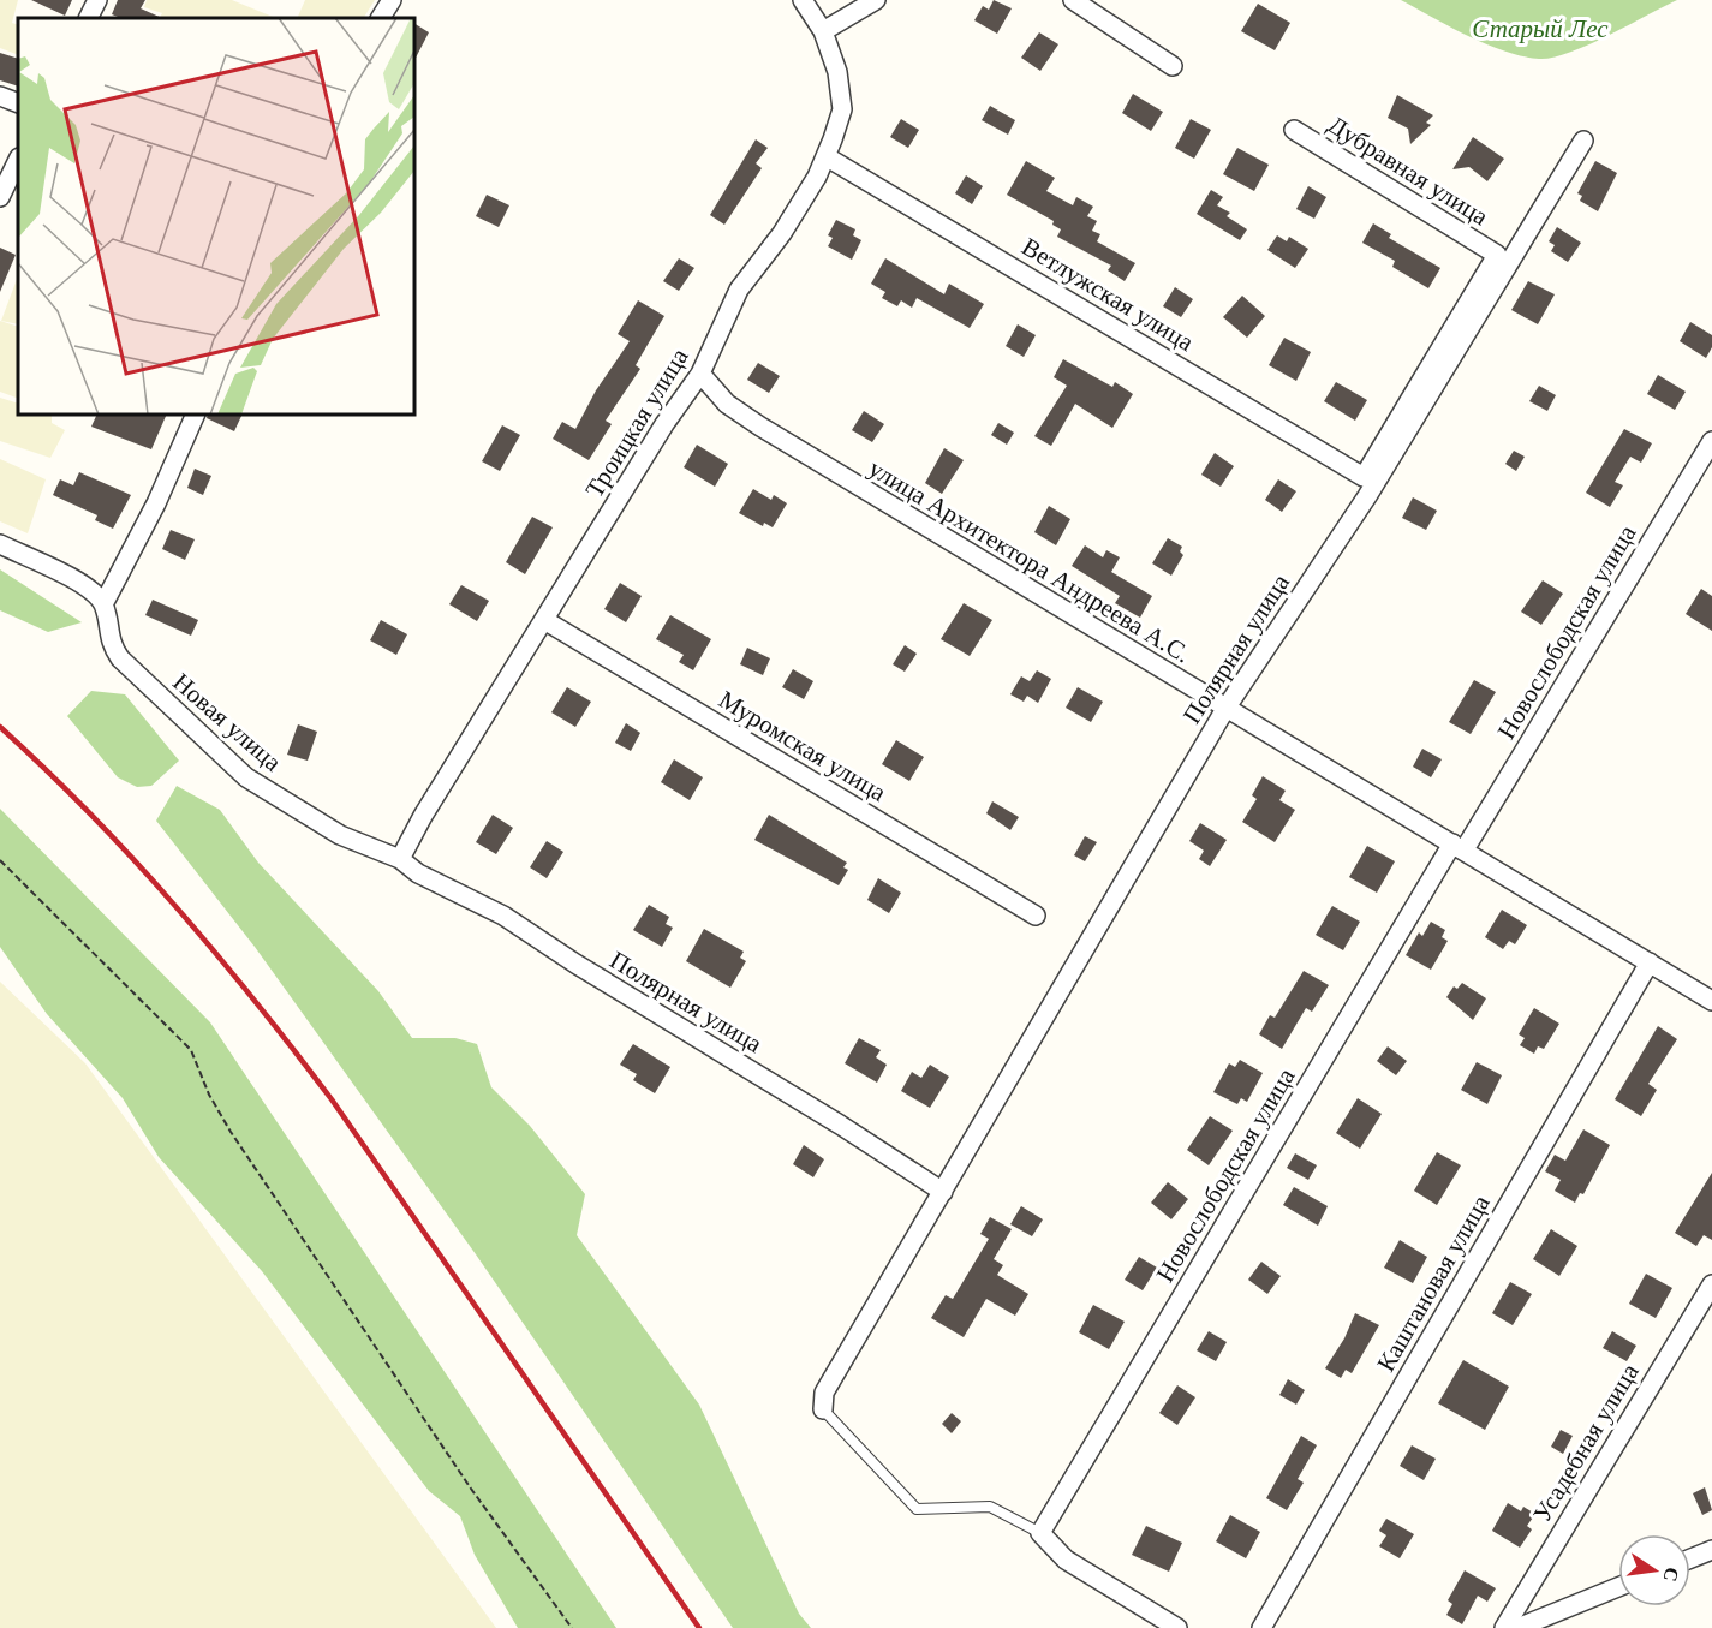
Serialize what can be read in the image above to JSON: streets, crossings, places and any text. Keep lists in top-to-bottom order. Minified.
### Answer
{"streets":{"street":["Дубравная улица","Ветлужская улица","Троицкая улица","улица Архитектора Андреева А.С.","Новослободская улица","Полярная улица","Новая улица","Муромская улица","Каштановая улица","Усадебная улица"]},"crossings":[["Дубравная улица","Ветлужская улица"],["Ветлужская улица","Троицкая улица"],["Троицкая улица","улица Архитектора Андреева А.С."],["Троицкая улица","Полярная улица"],["Троицкая улица","Новая улица"],["Троицкая улица","Муромская улица"],["улица Архитектора Андреева А.С.","Новослободская улица"],["улица Архитектора Андреева А.С.","Полярная улица"],["улица Архитектора Андреева А.С.","Каштановая улица"],["Полярная улица","Новая улица"]],"parks":["Старый Лес"],"north":"right"}
